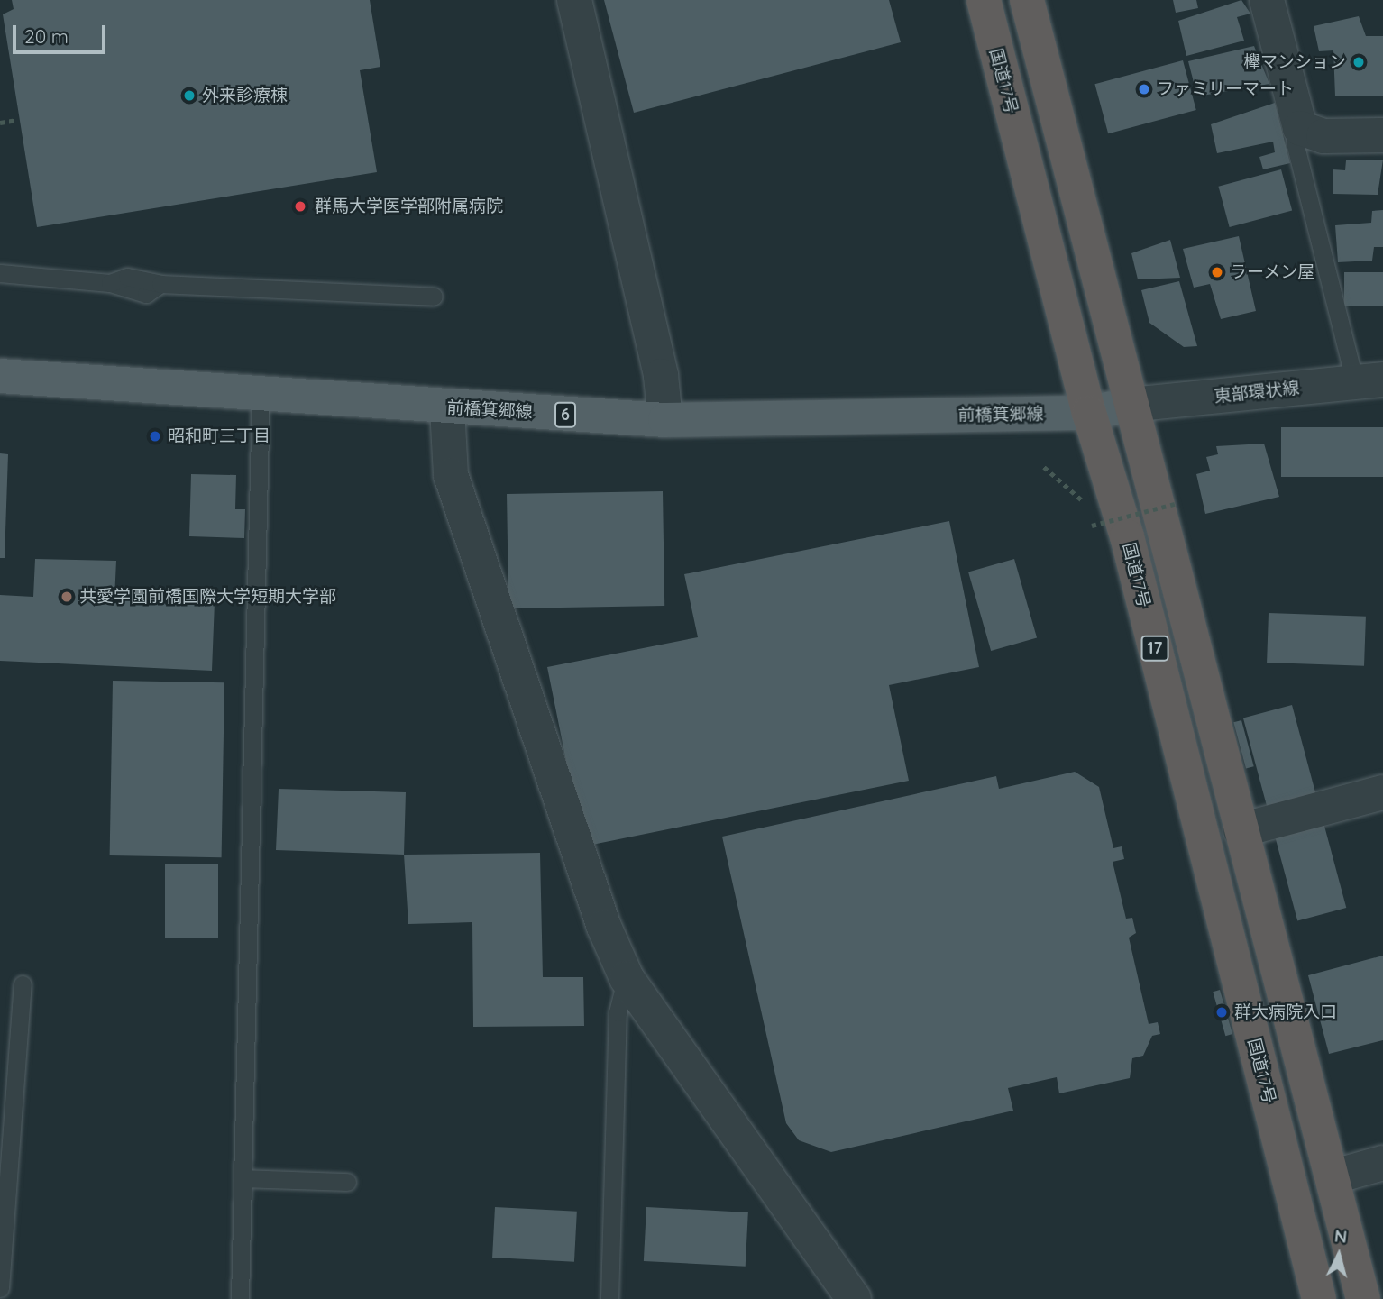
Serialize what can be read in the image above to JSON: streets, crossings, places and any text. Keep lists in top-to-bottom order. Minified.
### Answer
{"streets":{"highway":["国道17号","17"],"main road":["前橋箕郷線","6"],"street":["東部環状線"]},"crossings":[["国道17号","前橋箕郷線"],["東部環状線","前橋箕郷線"],["東部環状線","17"],["前橋箕郷線","17"]],"places":["欅マンション","ファミリーマート","外来診療棟","群馬大学医学部附属病院","ラーメン屋","昭和町三丁目","共愛学園前橋国際大学短期大学部","群大病院入口"],"scale_bar":"20 m","north":"top"}
